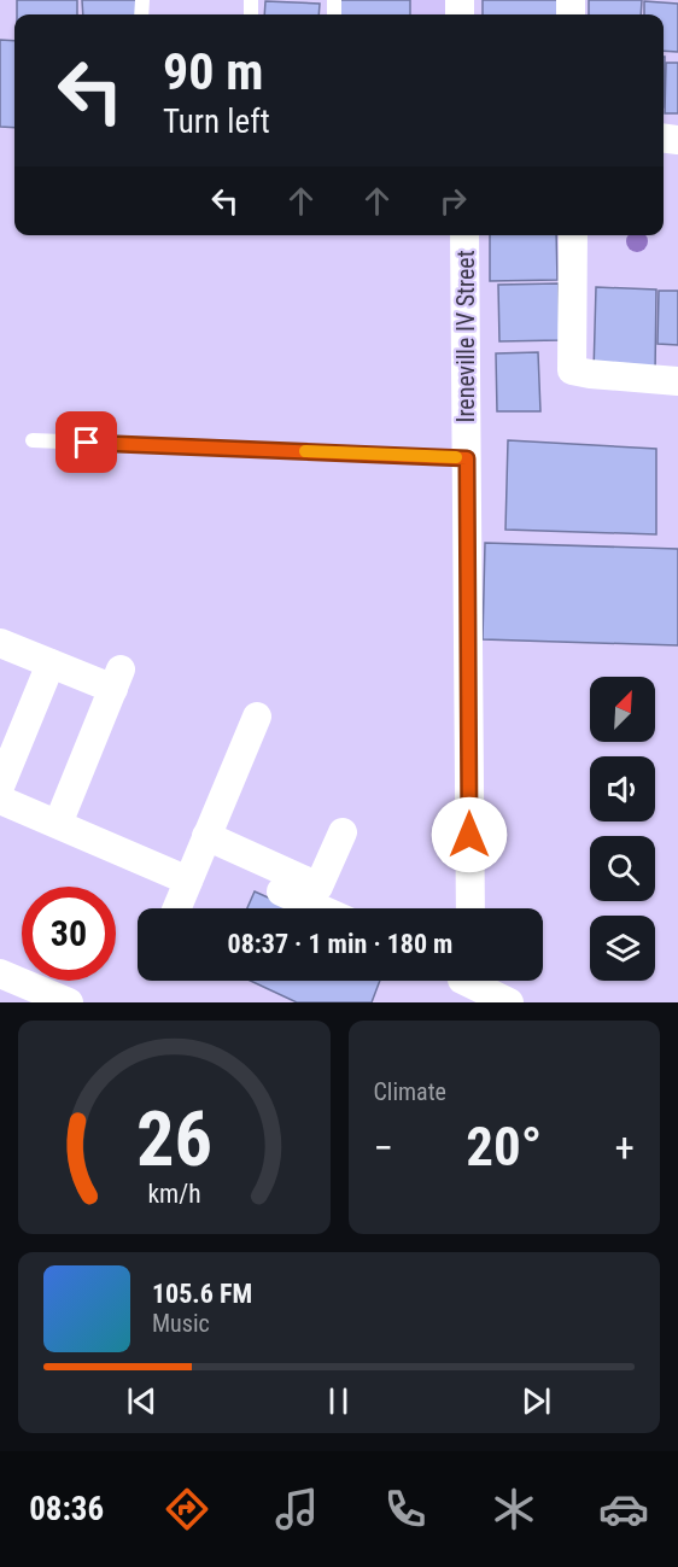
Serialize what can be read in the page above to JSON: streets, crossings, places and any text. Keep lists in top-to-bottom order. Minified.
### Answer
{"streets":{"street":["Ireneville IV Street"]},"north":"top right","page":{"turn":["90 m","Turn left"],"limit":"30","trip":"08:37 · 1 min · 180 m","tile":"Climate","heat":["−","20°","+"],"song":["105.6 FM","Music"],"tabs":"08:36","gauge":["26","km/h"]}}
